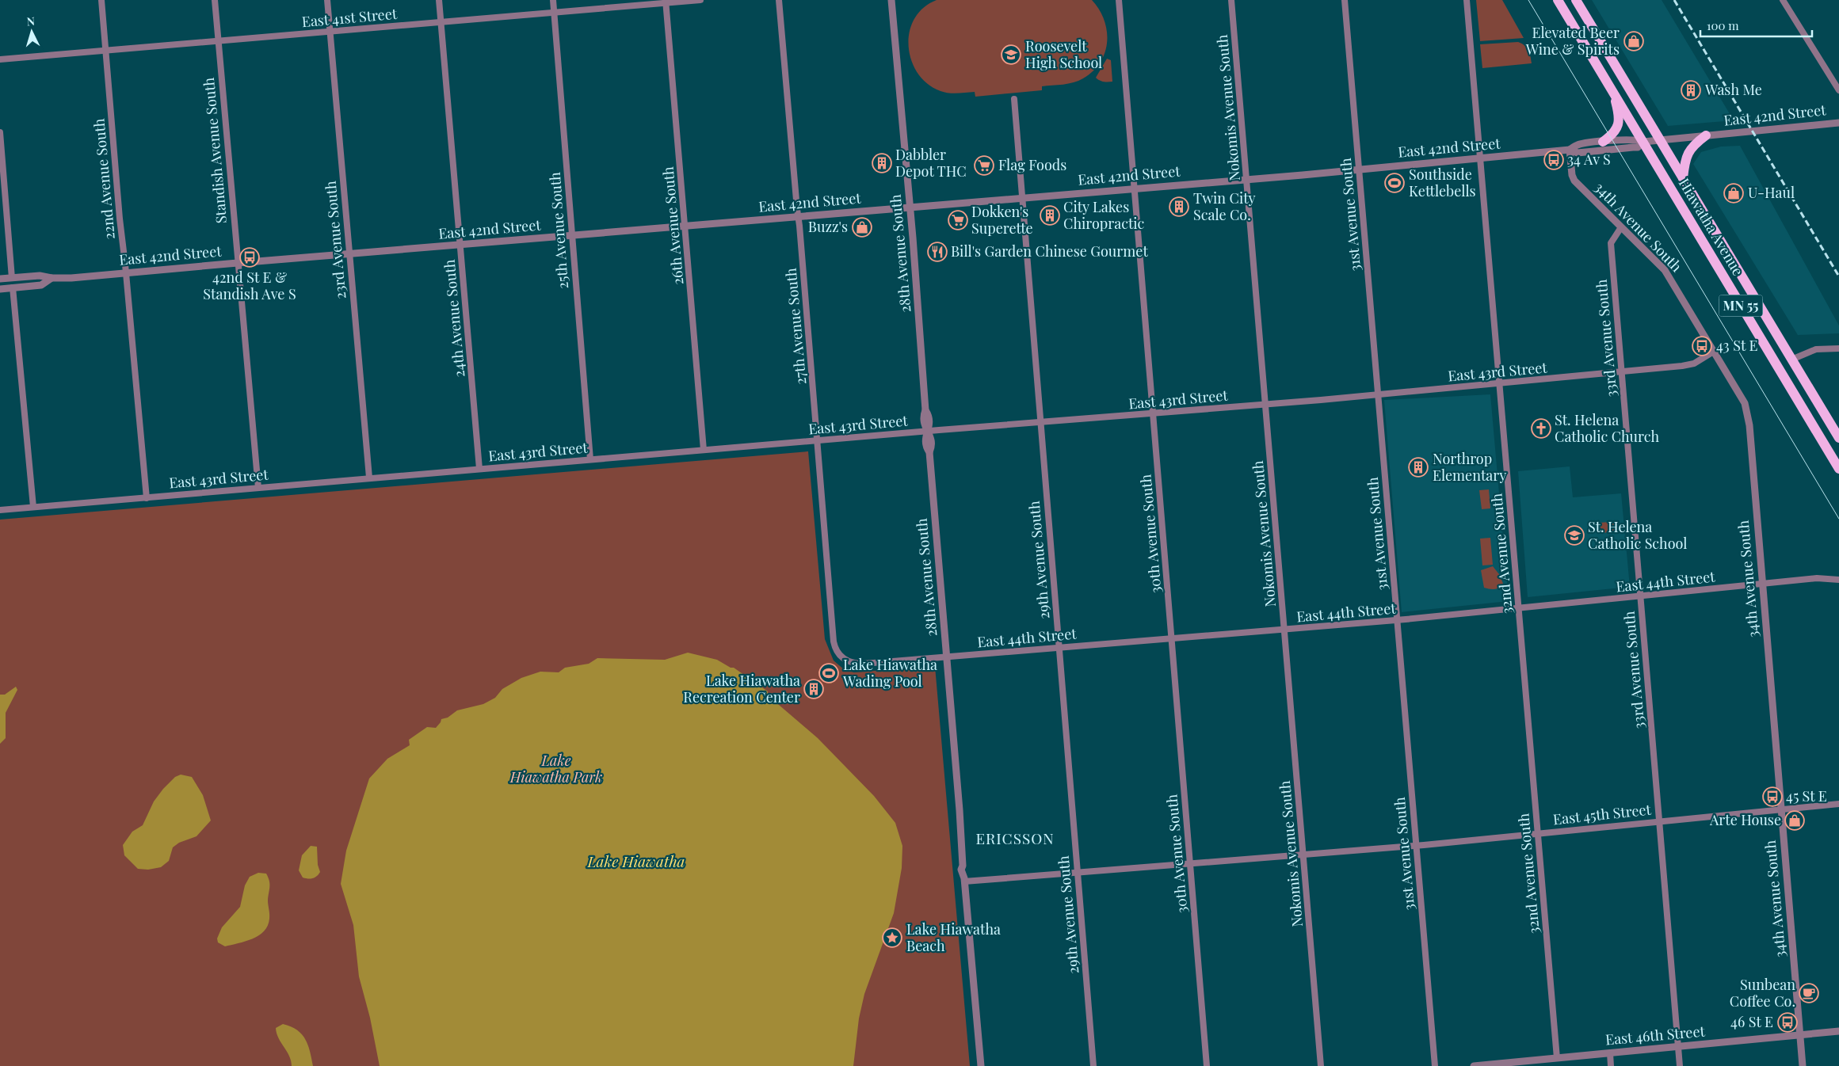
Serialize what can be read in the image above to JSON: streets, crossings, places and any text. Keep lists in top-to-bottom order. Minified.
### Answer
{"streets":{"highway":["Hiawatha Avenue","MN 55"],"street":["East 41st Street","Nokomis Avenue South","East 42nd Street","Standish Avenue South","22nd Avenue South","31st Avenue South","26th Avenue South","34th Avenue South","25th Avenue South","23rd Avenue South","28th Avenue South","24th Avenue South","27th Avenue South","33rd Avenue South","East 43rd Street","30th Avenue South","32nd Avenue South","29th Avenue South","East 44th Street","East 45th Street","East 46th Street"]},"crossings":[["East 41st Street","Standish Avenue South"],["East 41st Street","22nd Avenue South"],["East 41st Street","26th Avenue South"],["East 41st Street","25th Avenue South"],["East 41st Street","23rd Avenue South"],["East 41st Street","24th Avenue South"],["Nokomis Avenue South","East 42nd Street"],["Nokomis Avenue South","East 43rd Street"],["Nokomis Avenue South","East 44th Street"],["Nokomis Avenue South","East 45th Street"],["East 42nd Street","Standish Avenue South"],["East 42nd Street","22nd Avenue South"],["East 42nd Street","31st Avenue South"],["East 42nd Street","26th Avenue South"],["East 42nd Street","34th Avenue South"],["East 42nd Street","Hiawatha Avenue"],["East 42nd Street","25th Avenue South"],["East 42nd Street","23rd Avenue South"],["East 42nd Street","28th Avenue South"],["East 42nd Street","24th Avenue South"],["East 42nd Street","27th Avenue South"],["East 42nd Street","30th Avenue South"],["East 42nd Street","32nd Avenue South"],["East 42nd Street","29th Avenue South"],["Standish Avenue South","East 43rd Street"],["22nd Avenue South","East 43rd Street"],["31st Avenue South","East 43rd Street"],["31st Avenue South","East 44th Street"],["31st Avenue South","East 45th Street"],["26th Avenue South","East 43rd Street"],["34th Avenue South","33rd Avenue South"],["34th Avenue South","East 43rd Street"],["34th Avenue South","East 44th Street"],["34th Avenue South","East 45th Street"],["34th Avenue South","East 46th Street"],["25th Avenue South","East 43rd Street"],["23rd Avenue South","East 43rd Street"],["28th Avenue South","East 43rd Street"],["28th Avenue South","East 44th Street"],["28th Avenue South","East 45th Street"],["24th Avenue South","East 43rd Street"],["27th Avenue South","East 43rd Street"],["27th Avenue South","East 44th Street"],["33rd Avenue South","East 43rd Street"],["33rd Avenue South","East 44th Street"],["33rd Avenue South","East 45th Street"],["33rd Avenue South","East 46th Street"],["East 43rd Street","30th Avenue South"],["East 43rd Street","32nd Avenue South"],["East 43rd Street","29th Avenue South"],["30th Avenue South","East 44th Street"],["30th Avenue South","East 45th Street"],["32nd Avenue South","East 44th Street"],["32nd Avenue South","East 45th Street"],["32nd Avenue South","East 46th Street"],["29th Avenue South","East 44th Street"],["29th Avenue South","East 45th Street"]],"districts":["ERICSSON"],"water":["Lake Hiawatha"],"parks":["Lake Hiawatha Park"],"places":{"shop":["Elevated Beer Wine & Spirits","U-Haul","Buzz's","Arte House"],"school or university":["Roosevelt High School","St. Helena Catholic School"],"building":["Wash Me","Dabbler Depot THC","Twin City Scale Co.","City Lakes Chiropractic","Northrop Elementary","Lake Hiawatha Recreation Center"],"bus stop":["34 Av S","42nd St E & Standish Ave S","43 St E","45 St E","46 St E"],"supermarket":["Flag Foods","Dokken's Superette"],"sports":["Southside Kettlebells","Lake Hiawatha Wading Pool"],"restaurant":["Bill's Garden Chinese Gourmet"],"church":["St. Helena Catholic Church"],"place":["Lake Hiawatha Beach"],"cafe":["Sunbean Coffee Co."]},"scale_bar":"100 m","north":"top"}
